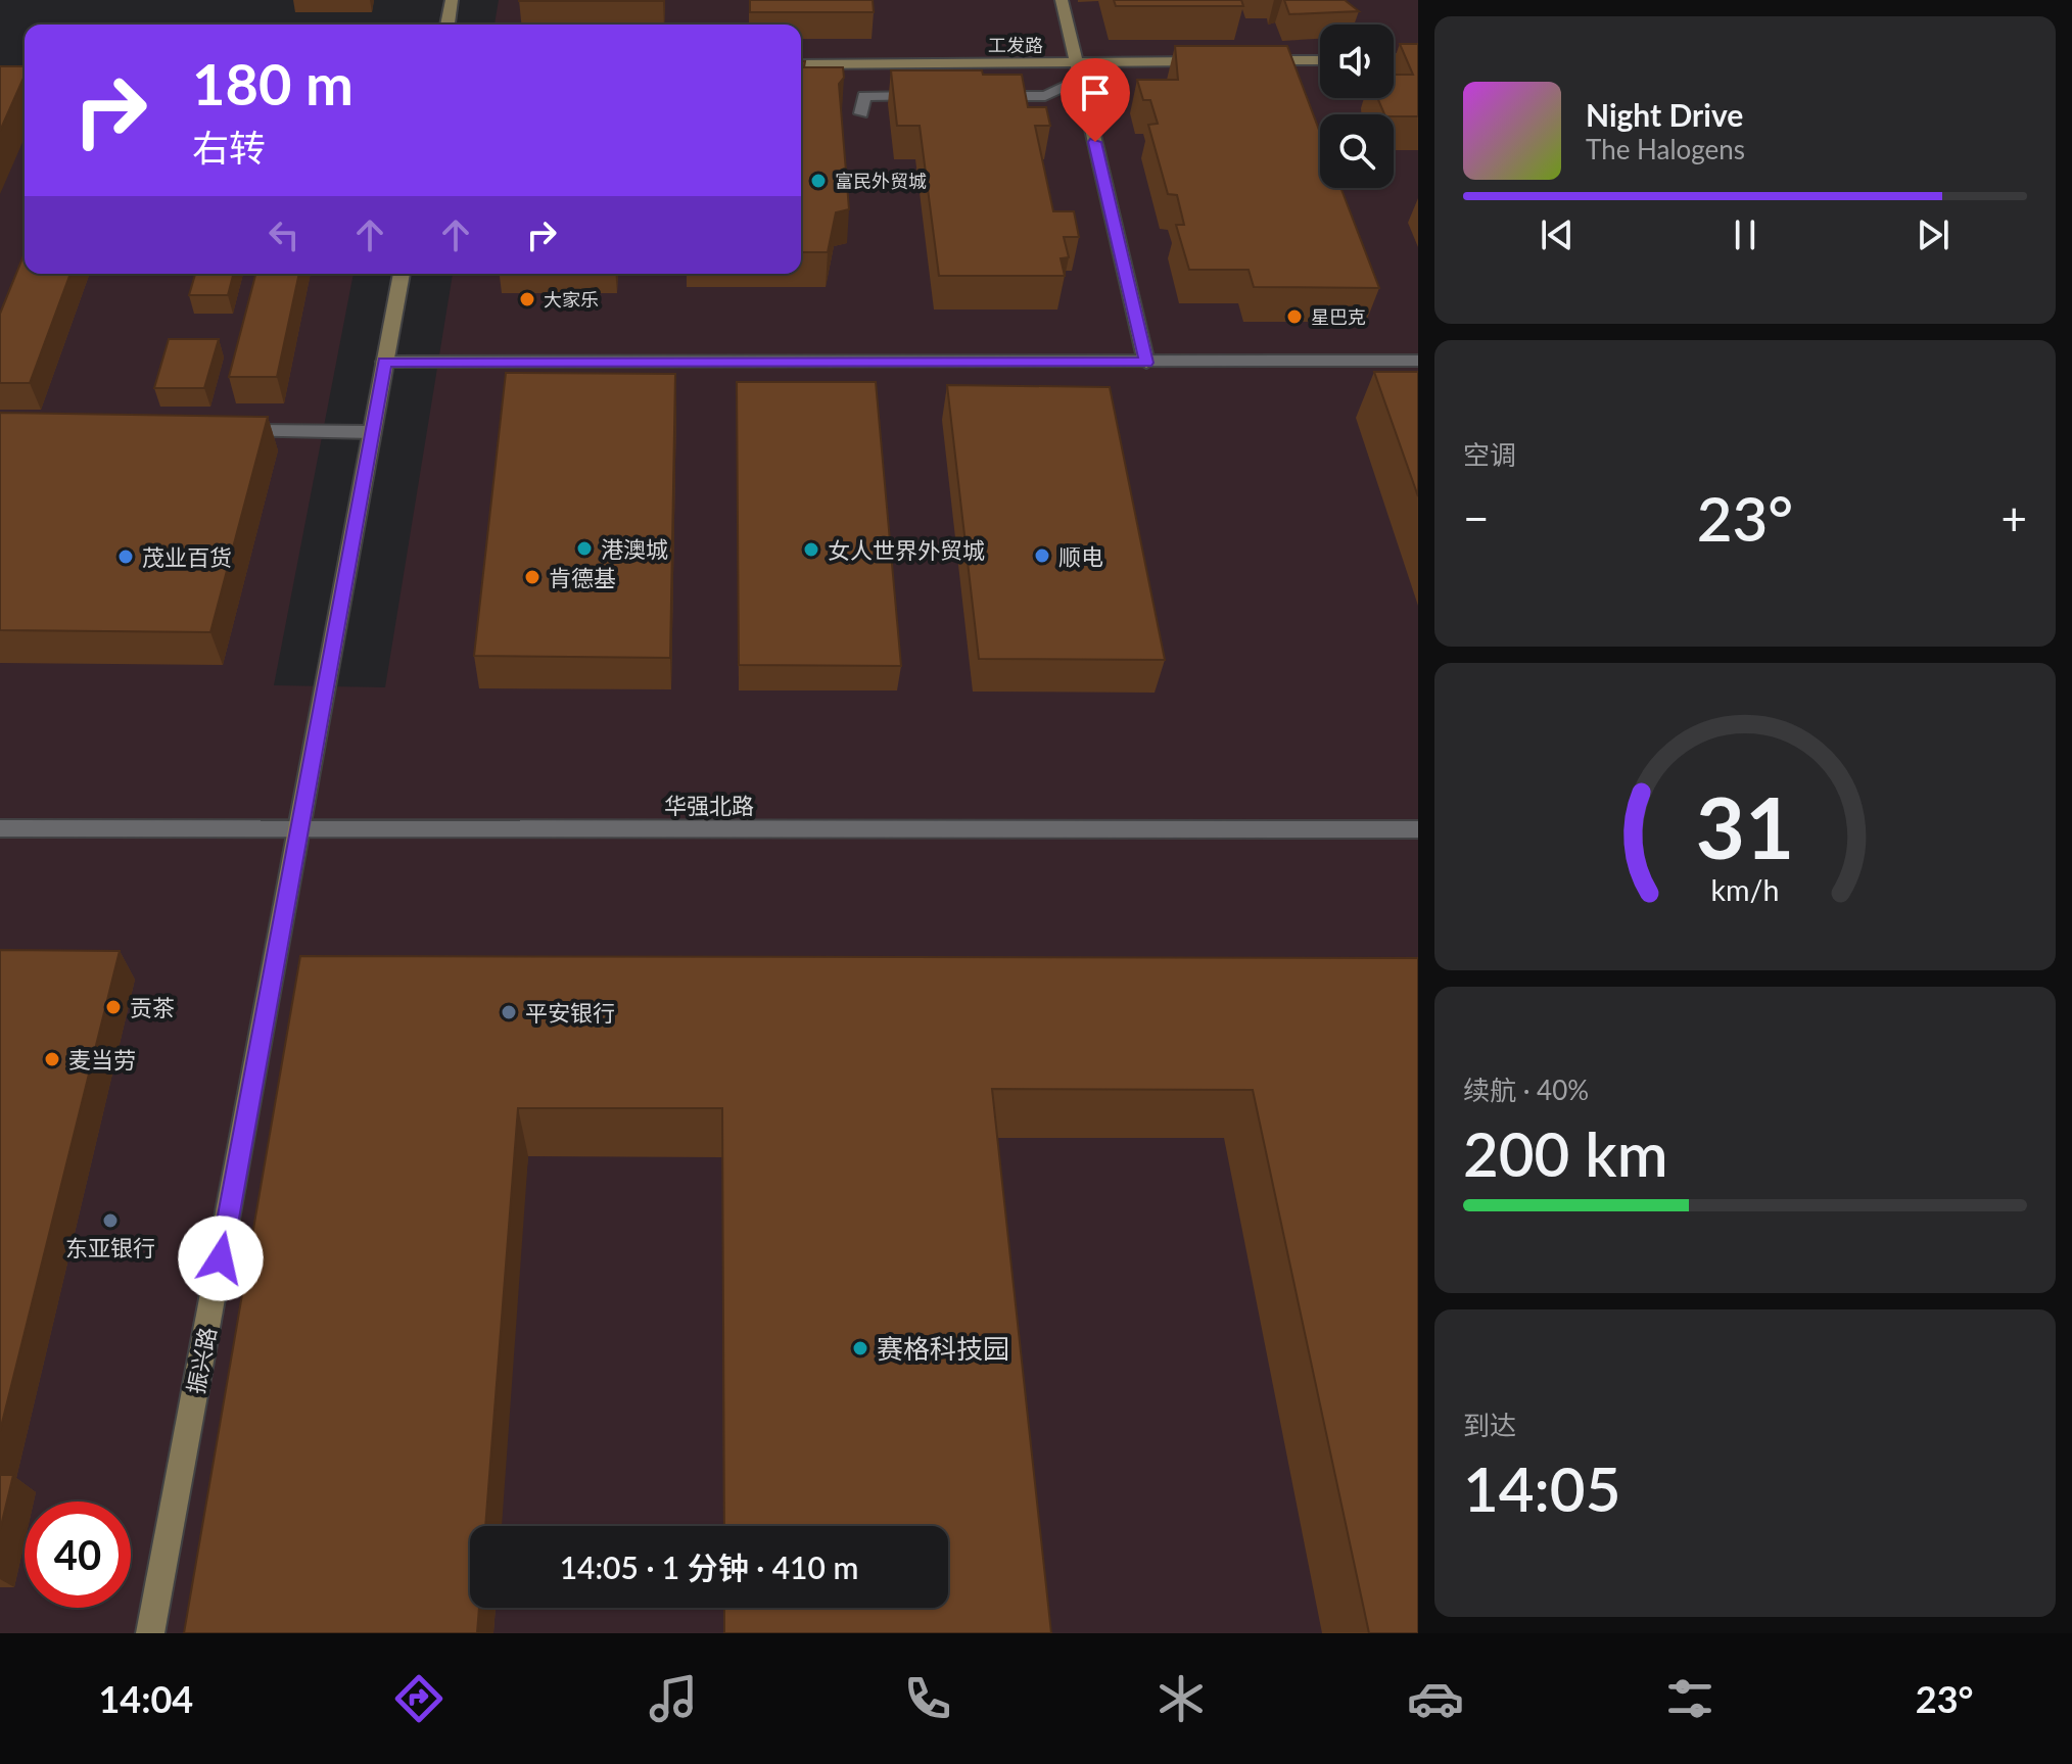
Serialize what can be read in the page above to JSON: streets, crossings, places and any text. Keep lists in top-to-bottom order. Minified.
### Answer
{"streets":{"street":["工发路","华强北路","振兴路"]},"crossings":[["华强北路","振兴路"]],"places":["富民外贸城","大家乐","星巴克","港澳城","女人世界外贸城","顺电","茂业百货","肯德基","贡茶","平安银行","麦当劳","东亚银行","赛格科技园"],"page":{"turn":["180 m","右转"],"song":["Night Drive","The Halogens"],"tile":["空调",["续航 · 40%","200 km"],["到达","14:05"]],"heat":["−","23°","+"],"limit":"40","trip":"14:05 · 1 分钟 · 410 m","tabs":["14:04","23°"],"gauge":["31","km/h"]}}
